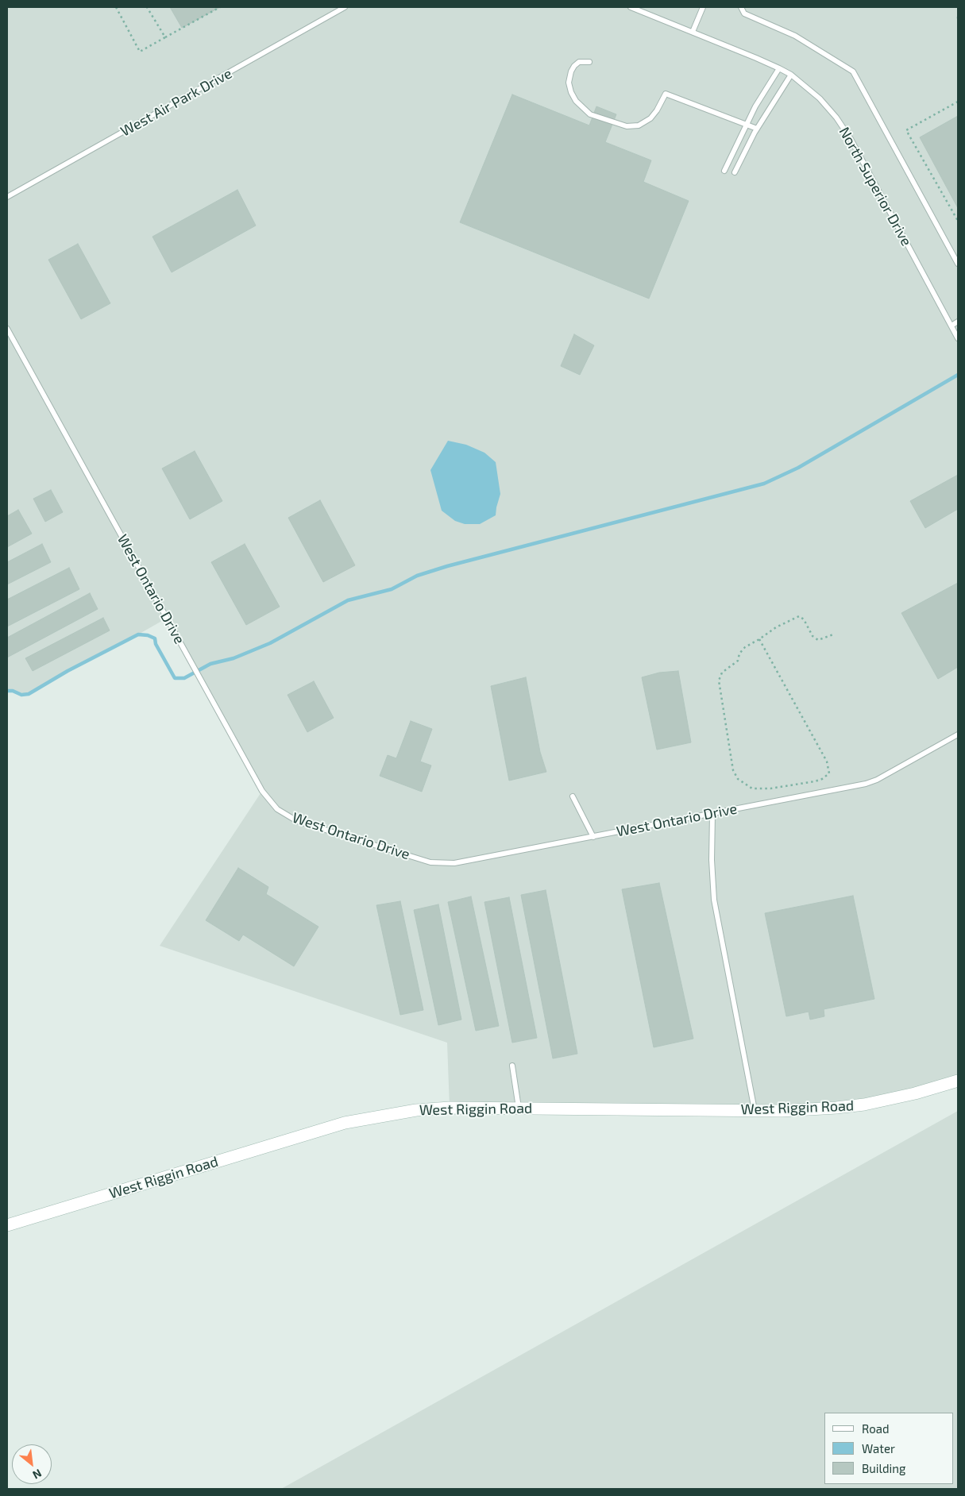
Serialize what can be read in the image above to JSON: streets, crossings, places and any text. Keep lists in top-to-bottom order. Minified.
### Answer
{"streets":{"street":["West Riggin Road"],"lane":["West Air Park Drive","North Superior Drive","West Ontario Drive"]},"legend":["Road","Water","Building"],"north":"bottom right"}
